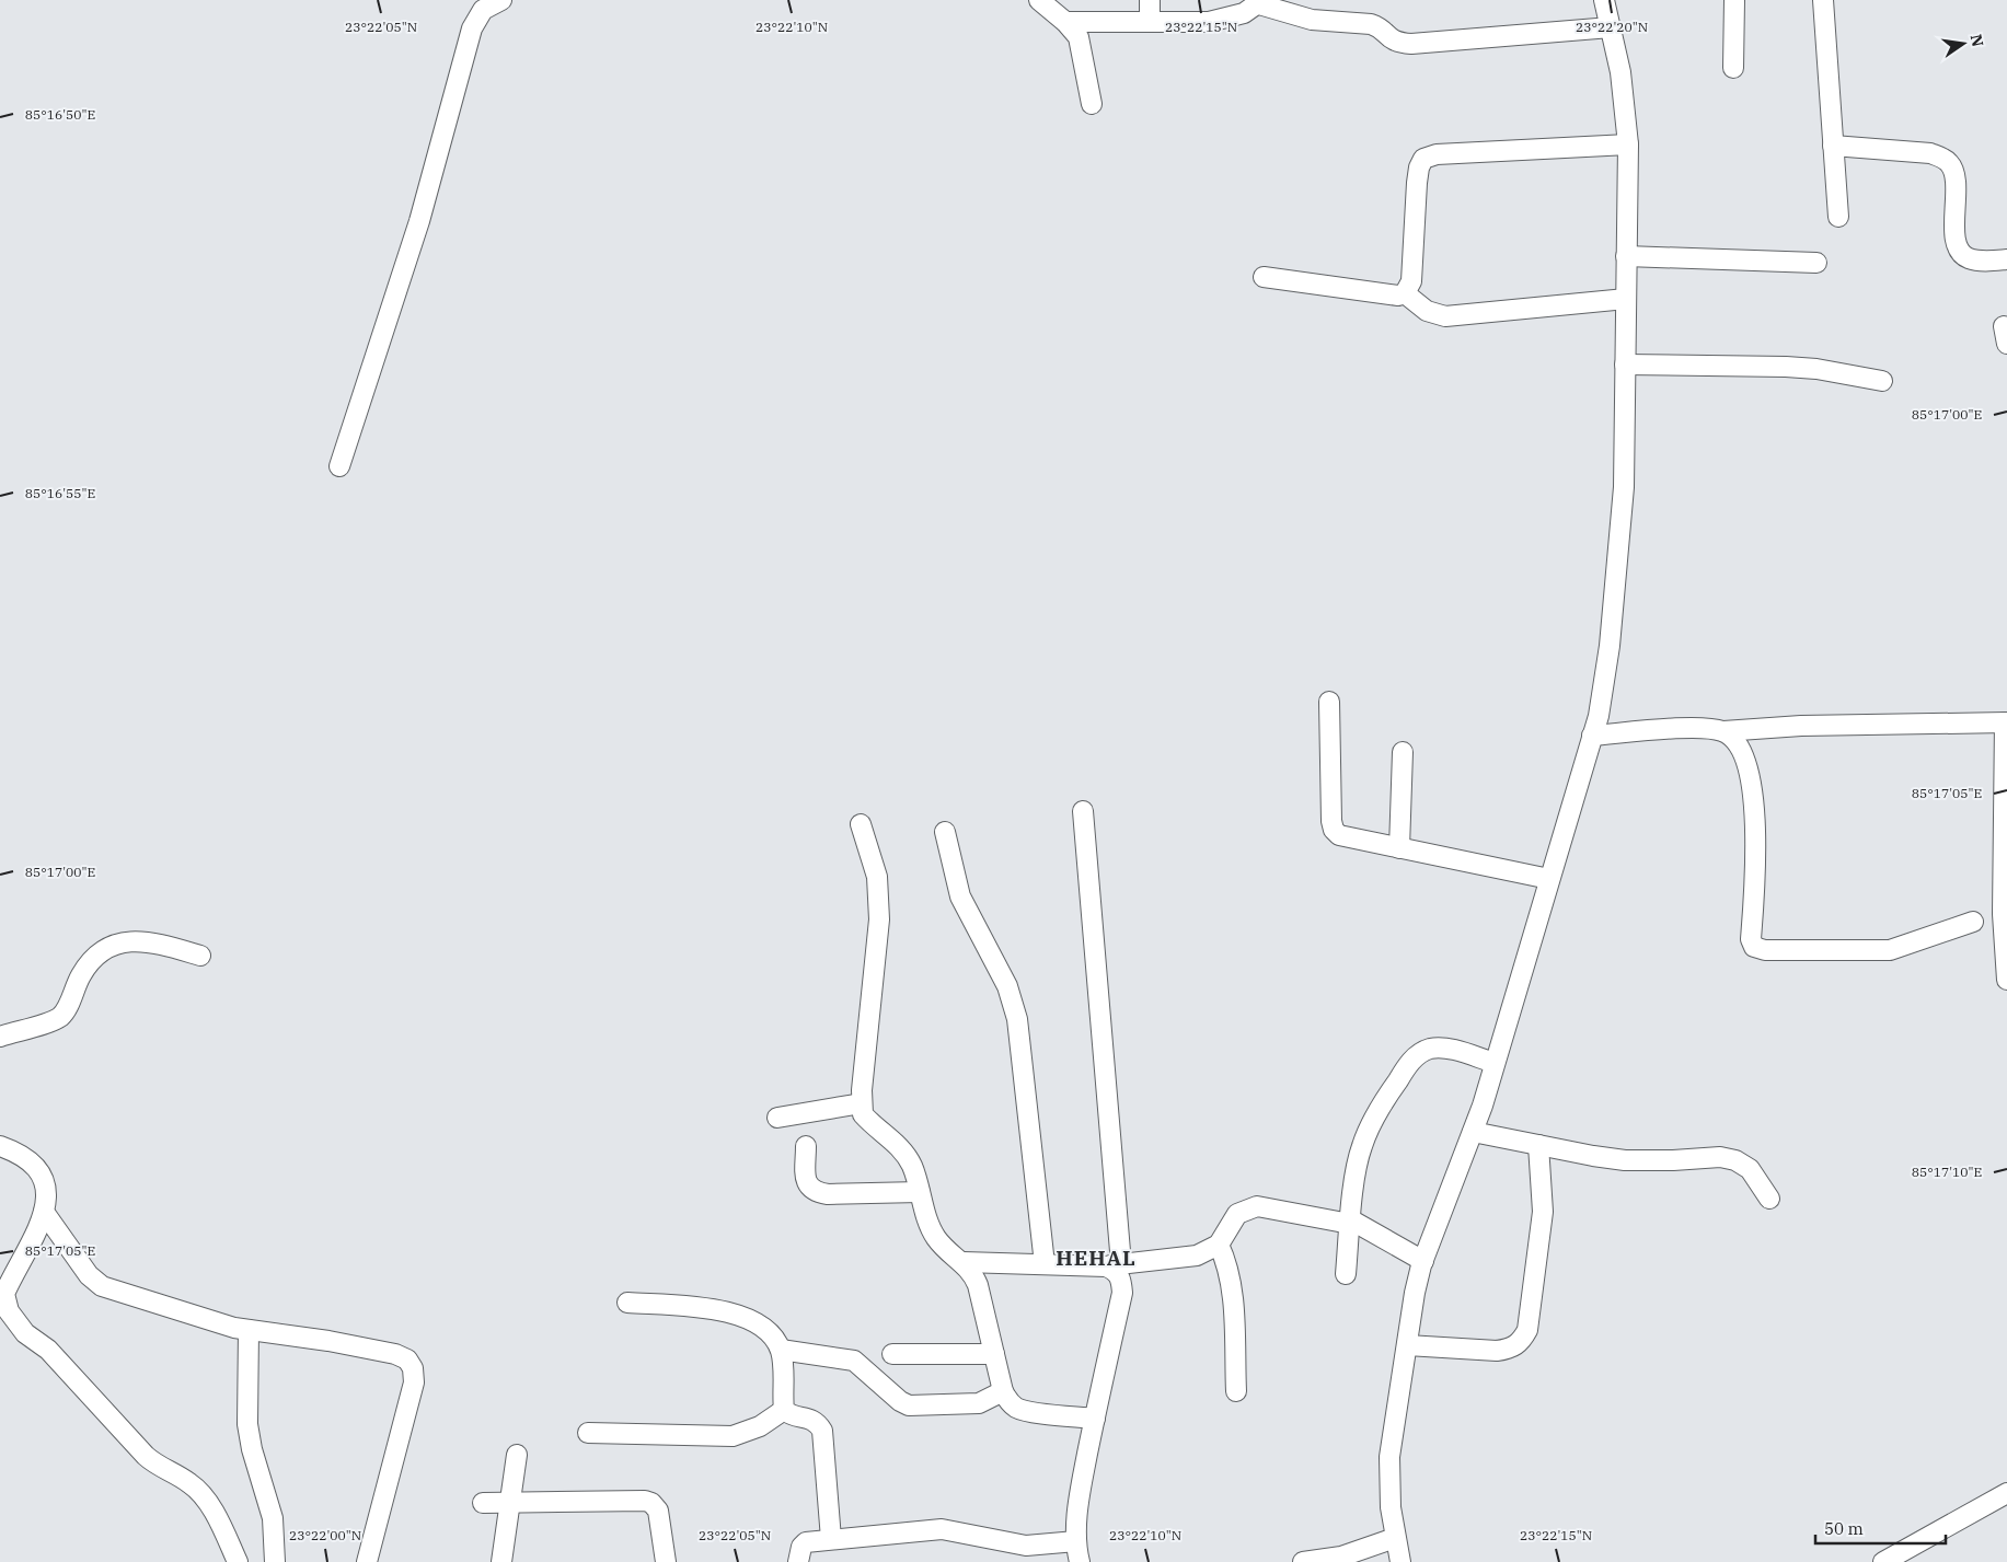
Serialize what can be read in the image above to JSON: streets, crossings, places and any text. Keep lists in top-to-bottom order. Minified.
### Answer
{"districts":["HEHAL"],"scale_bar":"50 m","north":"right","coordinates":["23°22'05\"N","23°22'10\"N","23°22'15\"N","23°22'20\"N","85°16'50\"E","85°17'00\"E","85°16'55\"E","85°17'05\"E","85°17'10\"E","23°22'00\"N"]}
